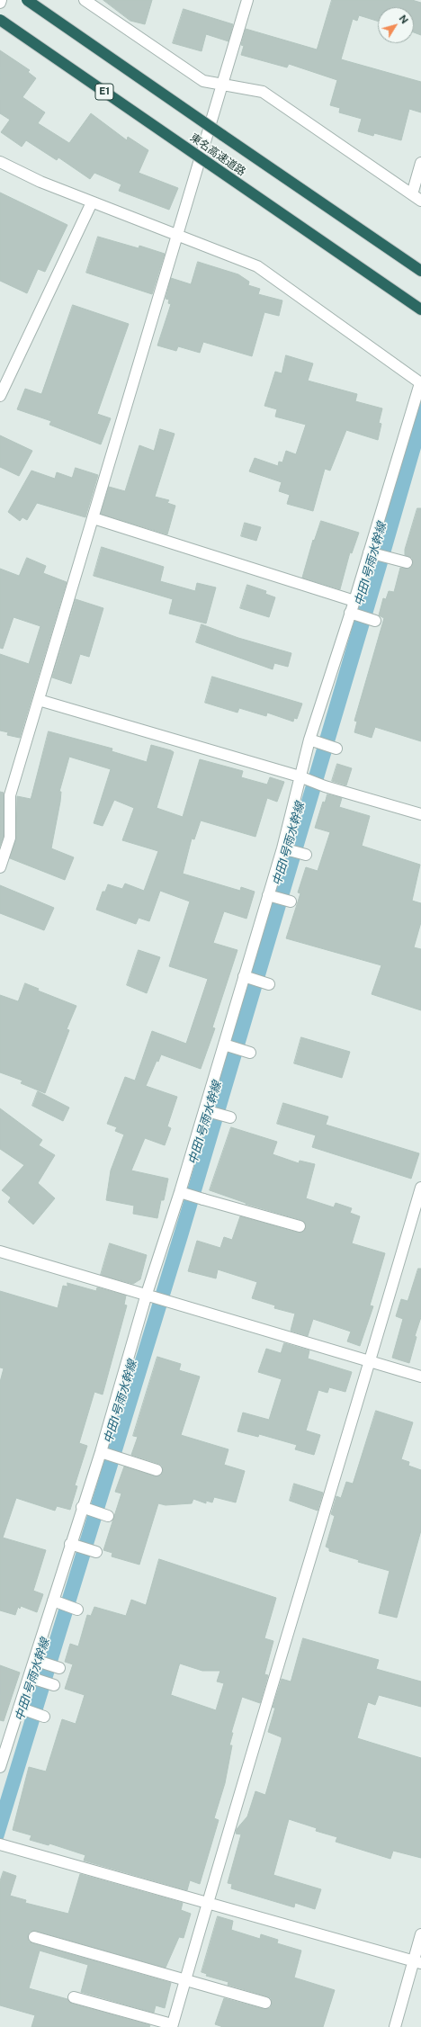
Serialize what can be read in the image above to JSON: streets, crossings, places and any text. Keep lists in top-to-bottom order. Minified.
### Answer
{"streets":{"highway":["E1","東名高速道路"]},"water":["中田1号雨水幹線"],"north":"top right"}
